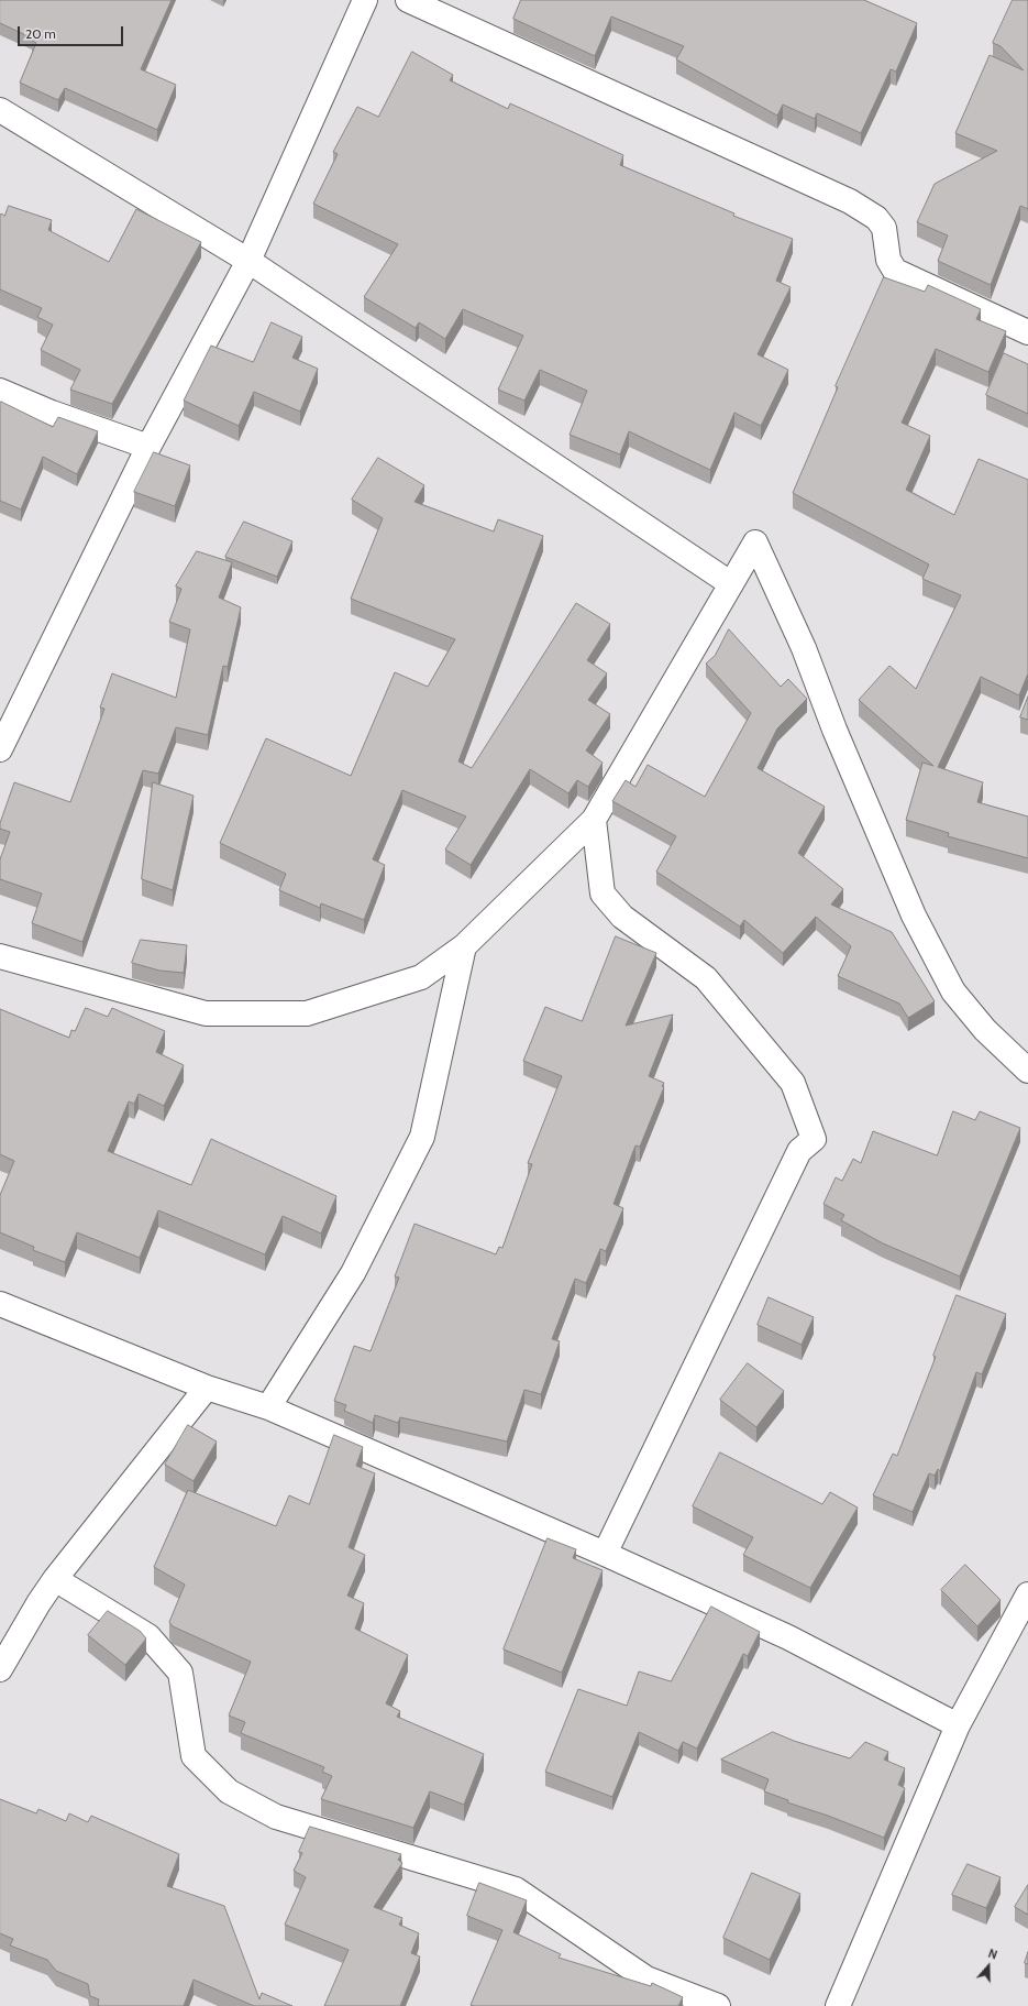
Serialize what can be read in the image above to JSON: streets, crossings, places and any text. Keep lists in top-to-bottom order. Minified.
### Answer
{"scale_bar":"20 m","north":"top"}
